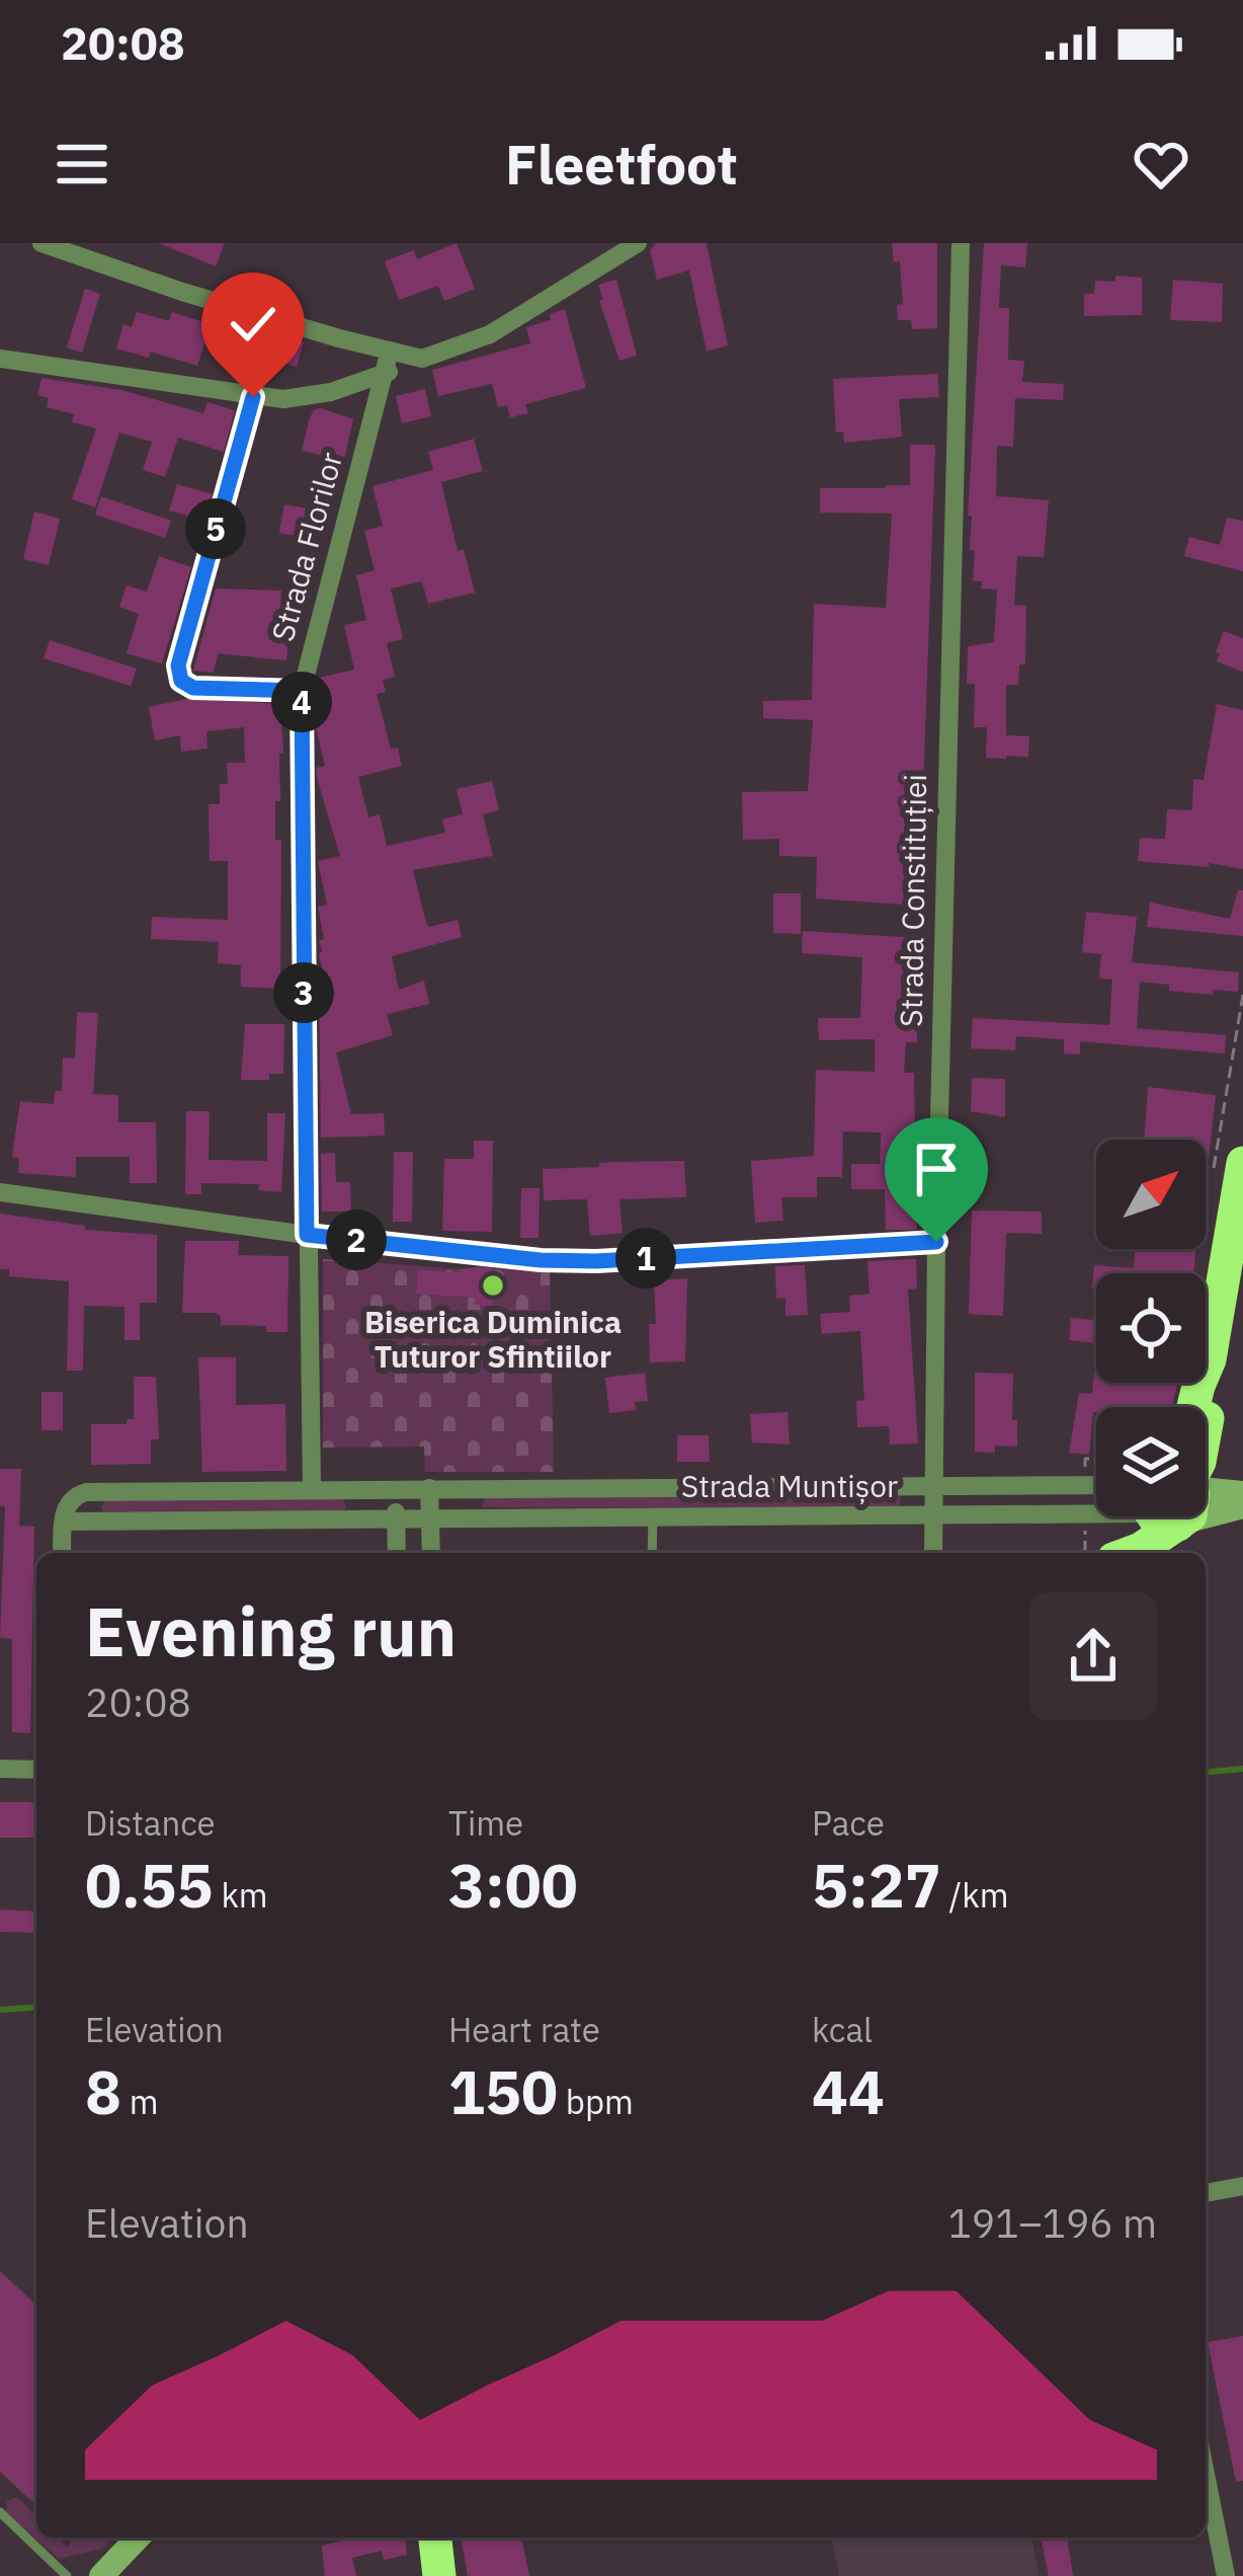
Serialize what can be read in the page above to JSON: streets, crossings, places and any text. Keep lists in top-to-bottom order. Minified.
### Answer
{"streets":{"street":["Strada Florilor","Strada Constituției","Strada Muntișor"]},"crossings":[["Strada Florilor","Strada Muntișor"],["Strada Constituției","Strada Muntișor"]],"places":["Biserica Duminica Tuturor Sfintiilor"],"north":"top right","page":{"status":"20:08","header":"Fleetfoot","pins":["5","4","3","2","1"],"heading":["Evening run","20:08"],"stats":[["Distance","0.55 km"],["Time","3:00"],["Pace","5:27 /km"],["Elevation","8 m"],["Heart rate","150 bpm"],["kcal","44"]],"chart":["Elevation","191–196 m"]}}
